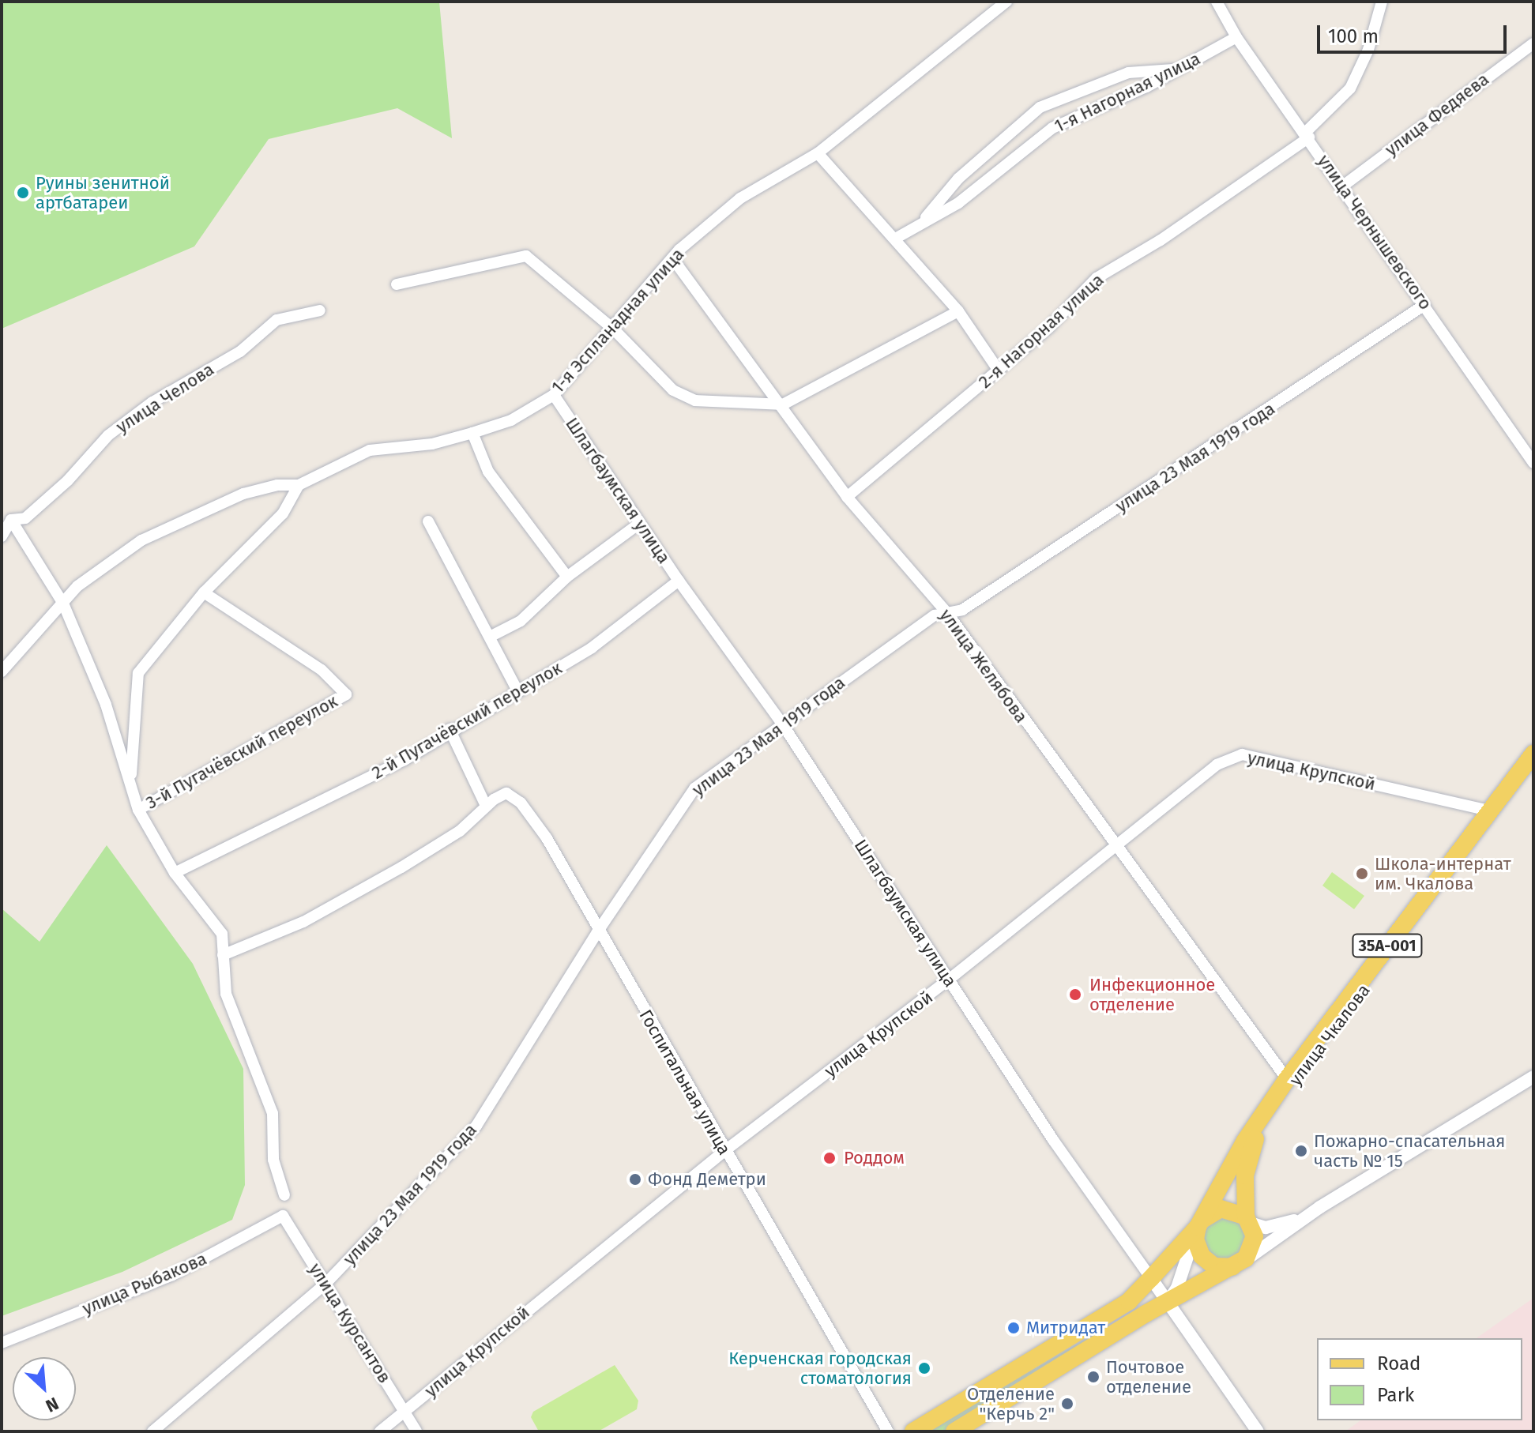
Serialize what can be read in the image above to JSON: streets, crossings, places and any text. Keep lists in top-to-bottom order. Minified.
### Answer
{"streets":{"main road":["35А-001","улица Чкалова"],"street":["1-я Нагорная улица","улица Федяева","улица Чернышевского","1-я Эспланадная улица","2-я Нагорная улица","улица Челова","улица 23 Мая 1919 года","Шлагбаумская улица","улица Желябова","2-й Пугачёвский переулок","3-й Пугачёвский переулок","улица Крупской","Госпитальная улица","улица Рыбакова","улица Курсантов"]},"crossings":[["1-я Нагорная улица","улица Чернышевского"],["улица Федяева","улица Чернышевского"],["улица Чернышевского","2-я Нагорная улица"],["улица Чернышевского","улица 23 Мая 1919 года"],["1-я Эспланадная улица","Шлагбаумская улица"],["1-я Эспланадная улица","улица Желябова"],["2-я Нагорная улица","улица Желябова"],["улица 23 Мая 1919 года","Шлагбаумская улица"],["улица 23 Мая 1919 года","улица Желябова"],["улица 23 Мая 1919 года","Госпитальная улица"],["улица 23 Мая 1919 года","улица Курсантов"],["Шлагбаумская улица","2-й Пугачёвский переулок"],["Шлагбаумская улица","улица Крупской"],["улица Желябова","улица Крупской"],["улица Желябова","улица Чкалова"],["улица Крупской","улица Чкалова"],["улица Крупской","Госпитальная улица"],["улица Крупской","улица Курсантов"],["улица Рыбакова","улица Курсантов"]],"places":["Руины зенитной артбатареи","Школа-интернат им. Чкалова","Инфекционное отделение","Пожарно-спасательная часть № 15","Роддом","Фонд Деметри","Митридат","Керченская городская стоматология","Почтовое отделение","Отделение \"Керчь 2\""],"legend":["Road","Park"],"scale_bar":"100 m","north":"bottom right"}
